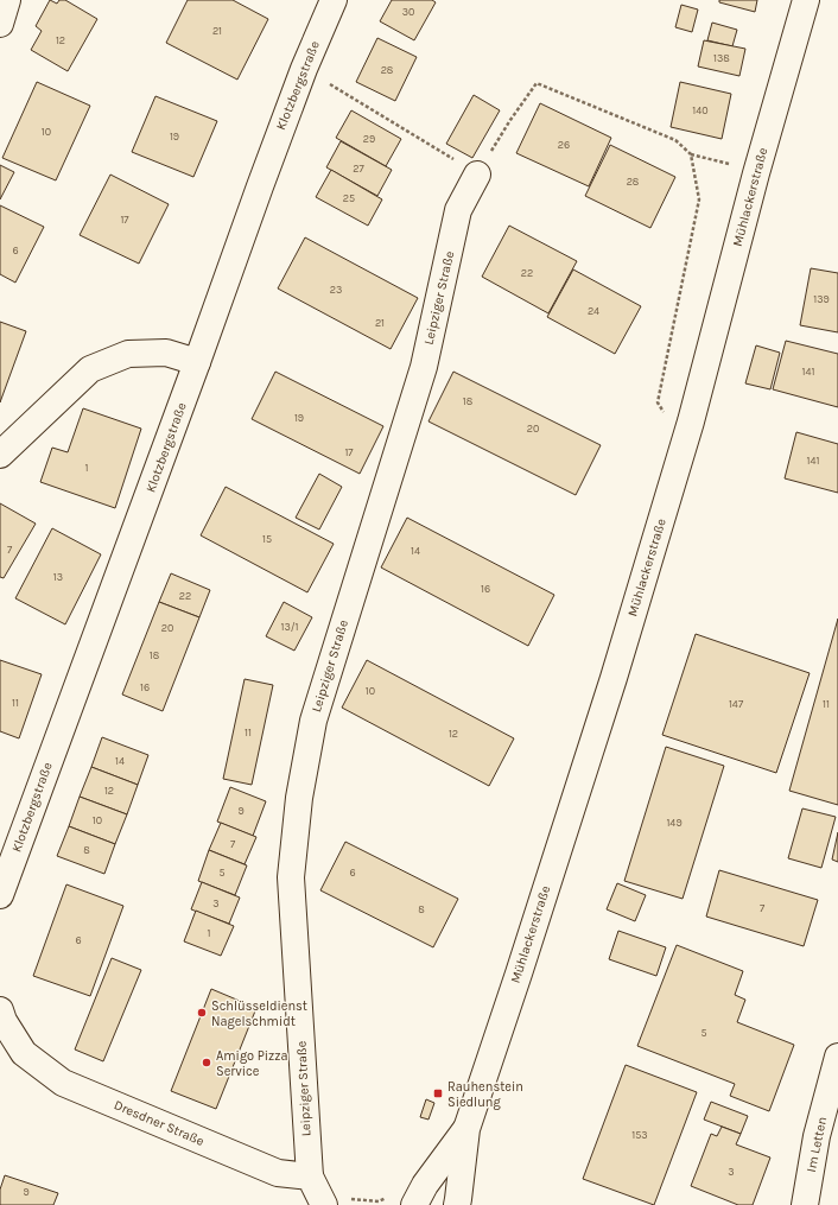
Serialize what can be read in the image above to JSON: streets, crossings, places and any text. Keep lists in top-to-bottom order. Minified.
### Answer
{"streets":{"street":["Klotzbergstraße","Mühlackerstraße","Leipziger Straße","Dresdner Straße","Im Letten"]},"crossings":[["Leipziger Straße","Dresdner Straße"]],"places":{"other":["Schlüsseldienst Nagelschmidt","Amigo Pizza Service"],"transit":["Rauhenstein Siedlung"]},"house_numbers":["30","21","12","138","28","140","10","19","29","26","27","28","25","17","6","22","23","139","24","21","141","18","19","20","17","141","1","15","7","14","13","16","22","13/1","20","18","16","10","11","147","11","11","12","14","12","9","10","149","7","8","5","6","3","7","8","1","6","5","153","3","9"]}
